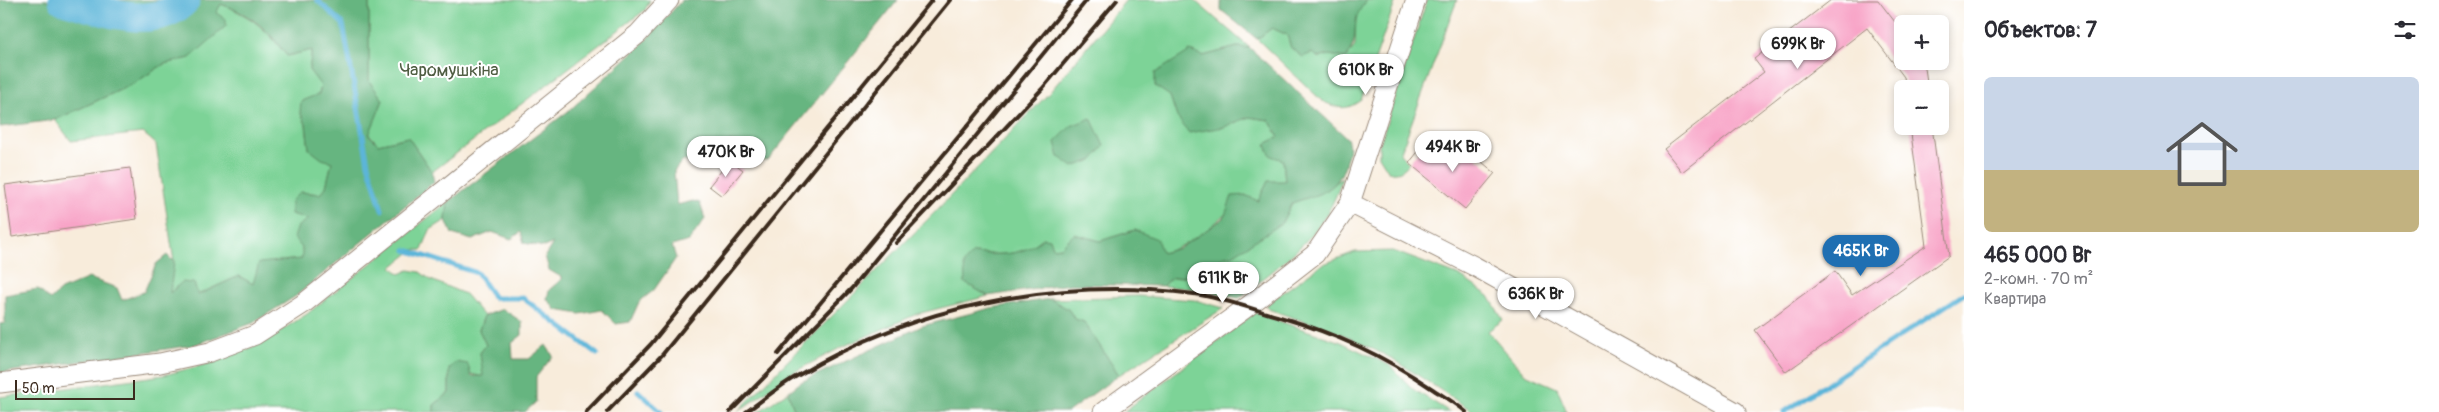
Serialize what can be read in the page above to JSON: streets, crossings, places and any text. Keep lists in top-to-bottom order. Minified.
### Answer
{"parks":["Чаромушкіна"],"scale_bar":"50 m","page":{"heading":"Объектов: 7","map_buttons":["+","−"],"price":["699K Br","610K Br","494K Br","470K Br","465K Br","611K Br","636K Br"],"list":[{"name":"465 000 Br","note":"2-комн. · 70 m² · Квартира"}],"scale":"50 m"}}
